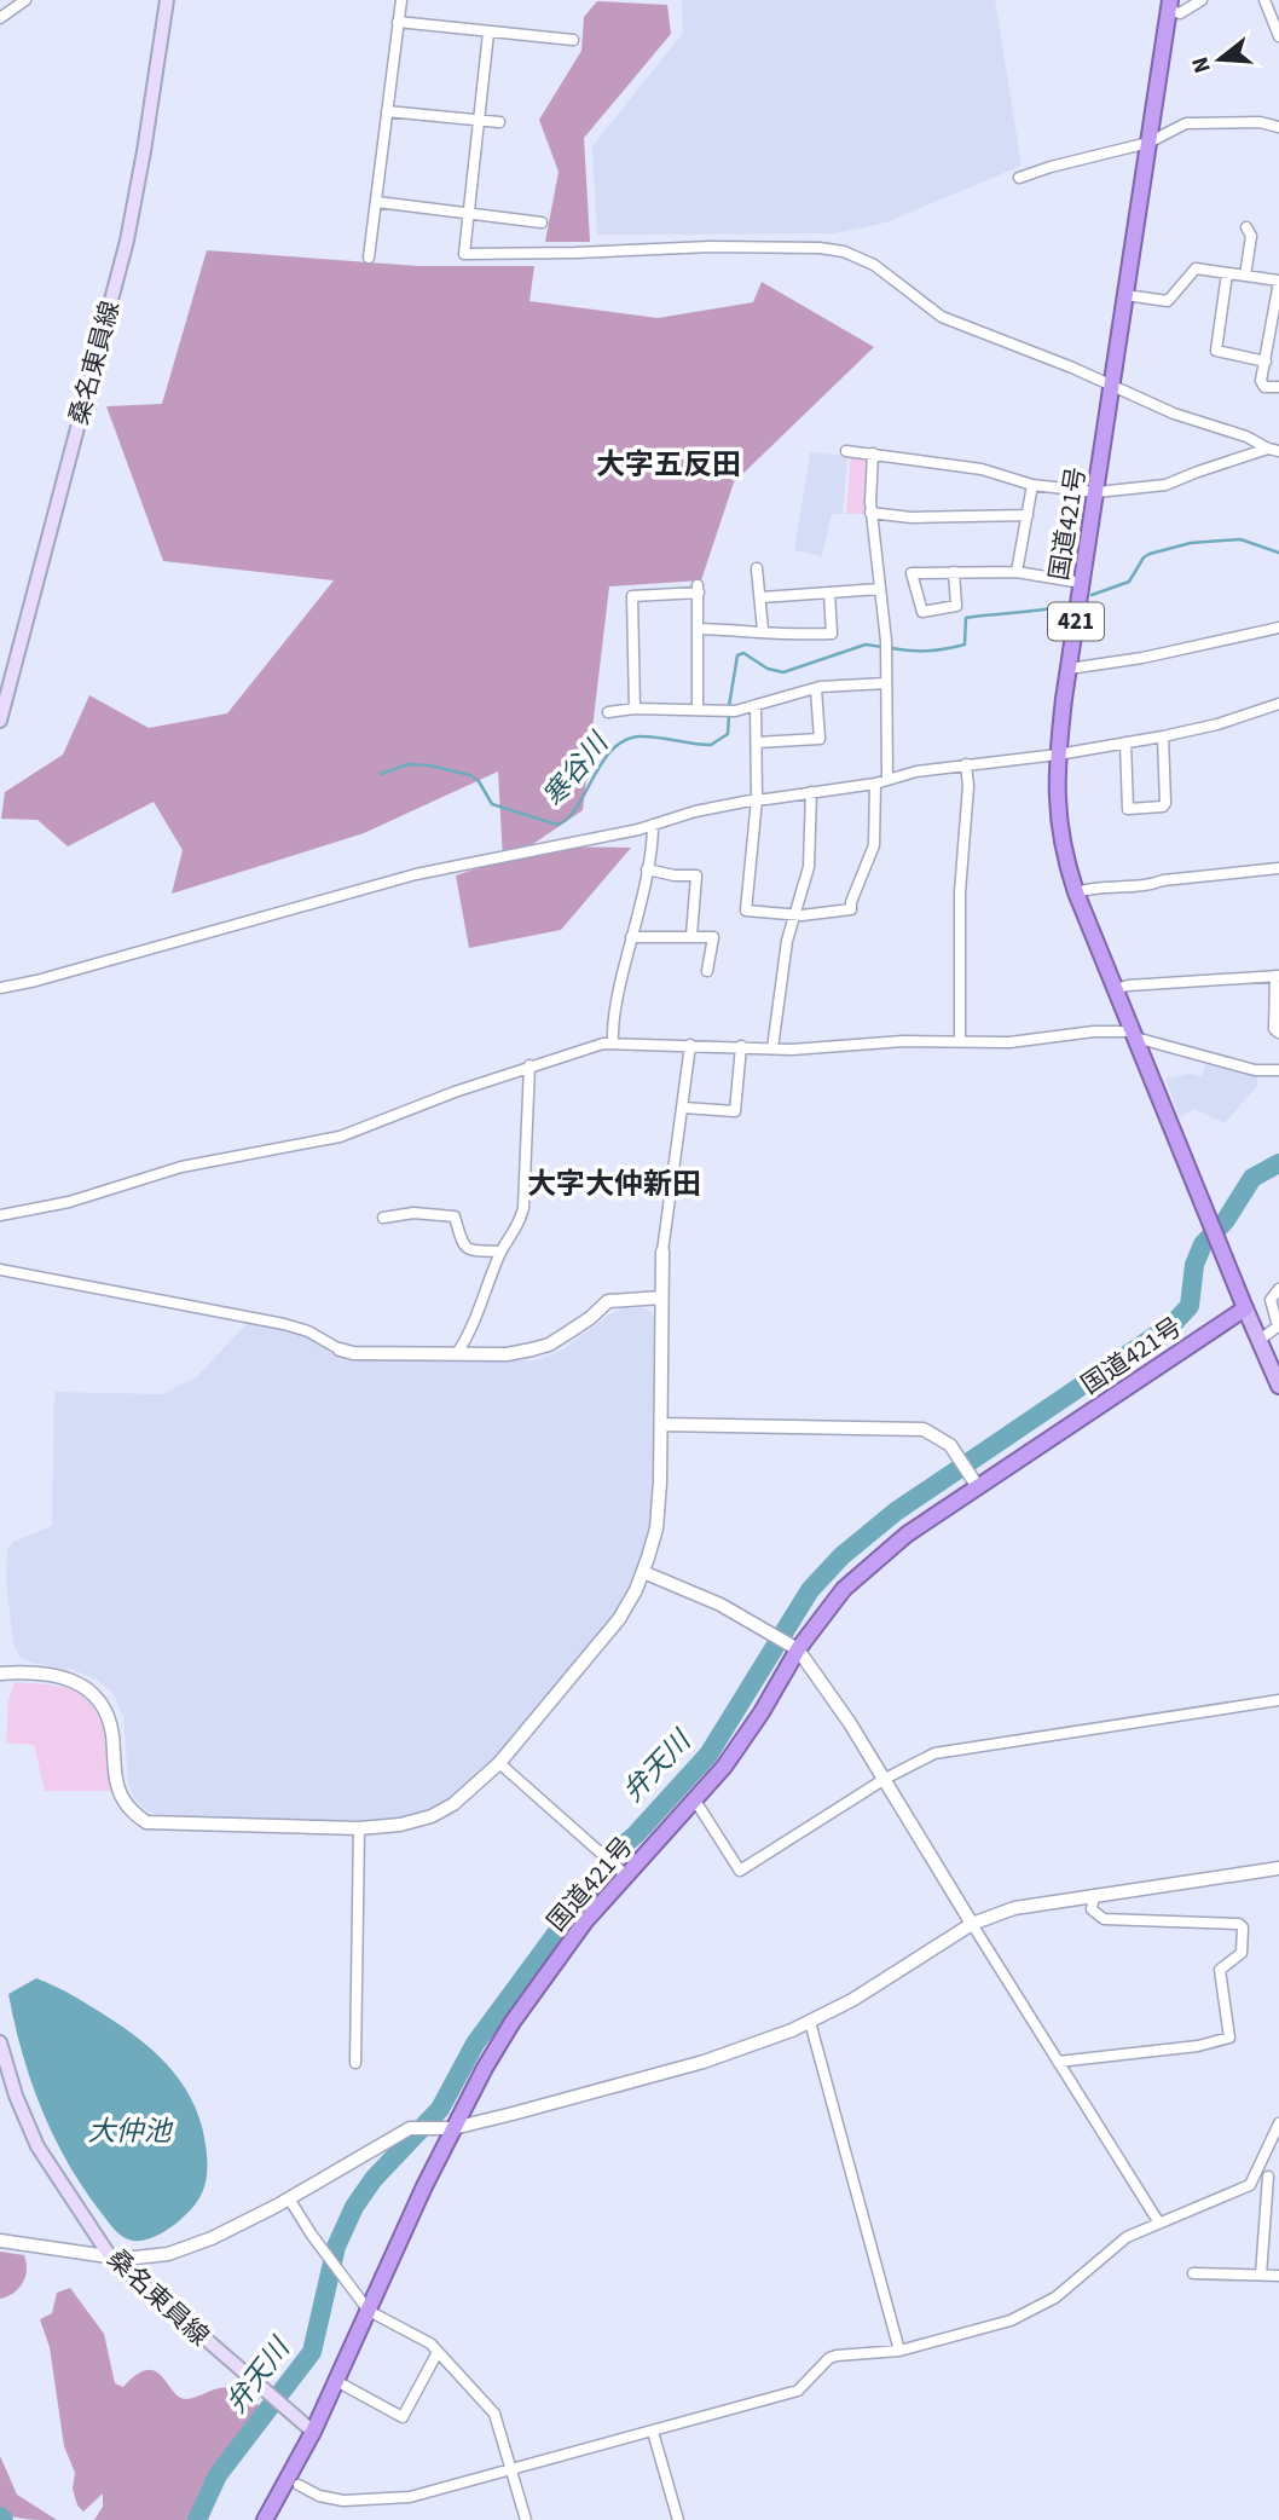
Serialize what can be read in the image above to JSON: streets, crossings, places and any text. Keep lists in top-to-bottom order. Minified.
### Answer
{"streets":{"highway":["国道421号","421"],"main road":["桑名東員線"]},"crossings":[["桑名東員線","国道421号"]],"districts":["大字五反田","大字大仲新田"],"water":["寒谷川","弁天川","大仲池"],"north":"left"}
